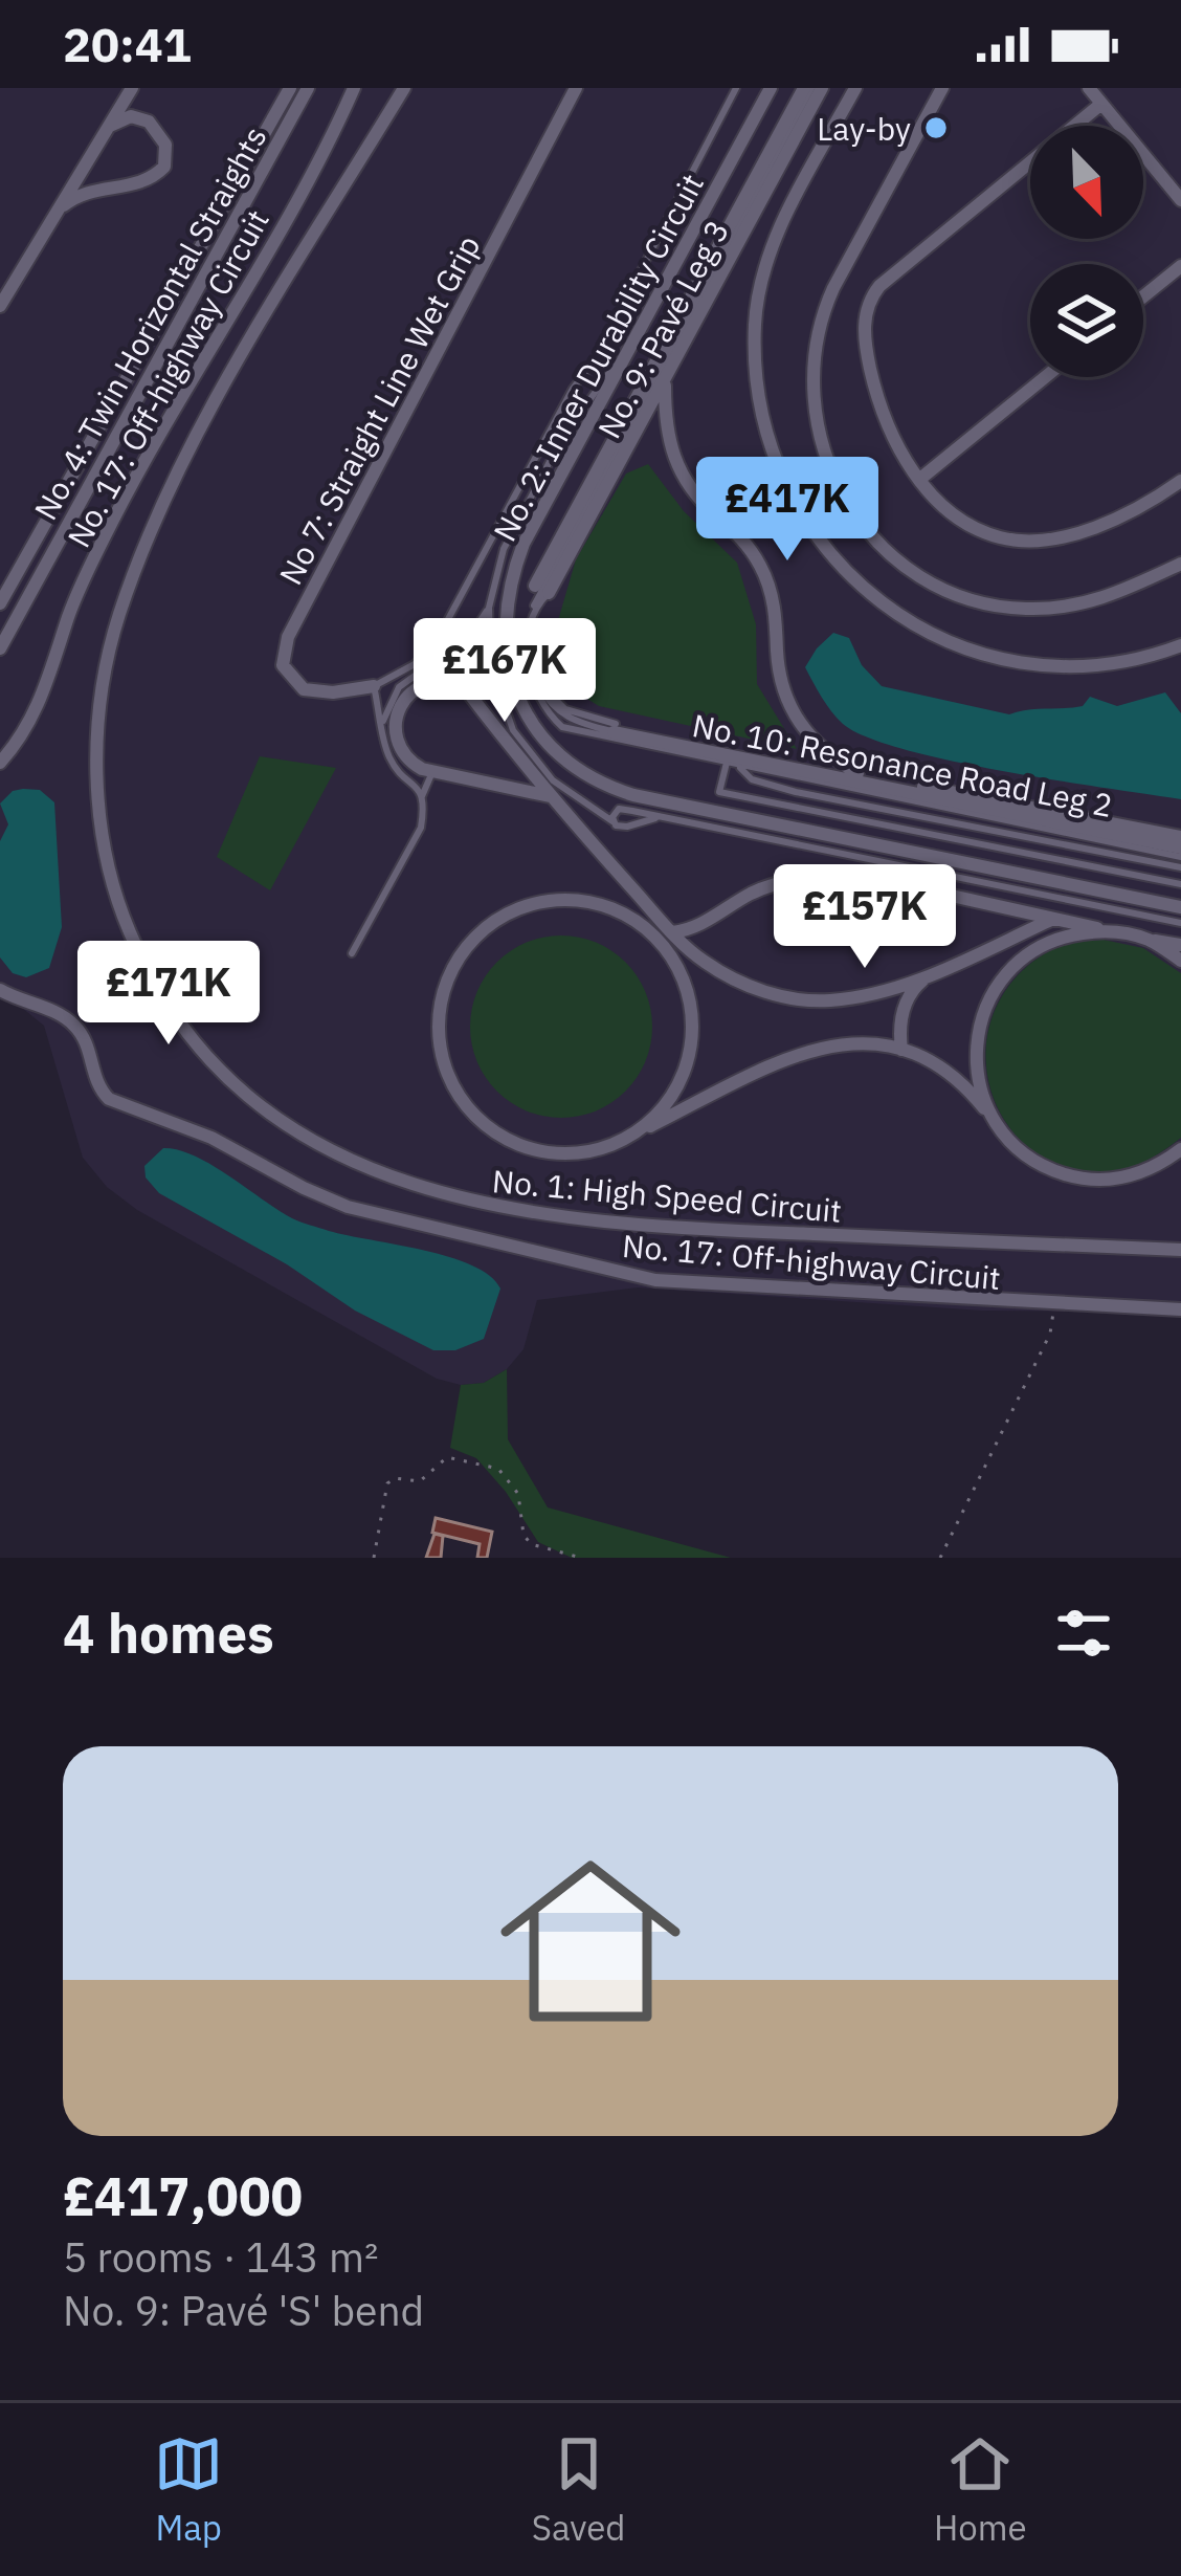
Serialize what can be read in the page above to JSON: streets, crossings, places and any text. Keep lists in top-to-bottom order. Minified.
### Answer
{"streets":{"street":["No. 4: Twin Horizontal Straights","No. 9: Pavé Leg 3","No. 2: Inner Durability Circuit","No. 17: Off-highway Circuit","No 7: Straight Line Wet Grip","No. 10: Resonance Road Leg 2","No. 1: High Speed Circuit"]},"places":["Lay-by"],"north":"bottom right","page":{"status":"20:41","price":["£417K","£167K","£157K","£171K"],"heading":"4 homes","list":[{"name":"£417,000","note":"5 rooms · 143 m² · No. 9: Pavé 'S' bend"}],"tabs":["Map","Saved","Home"]}}
